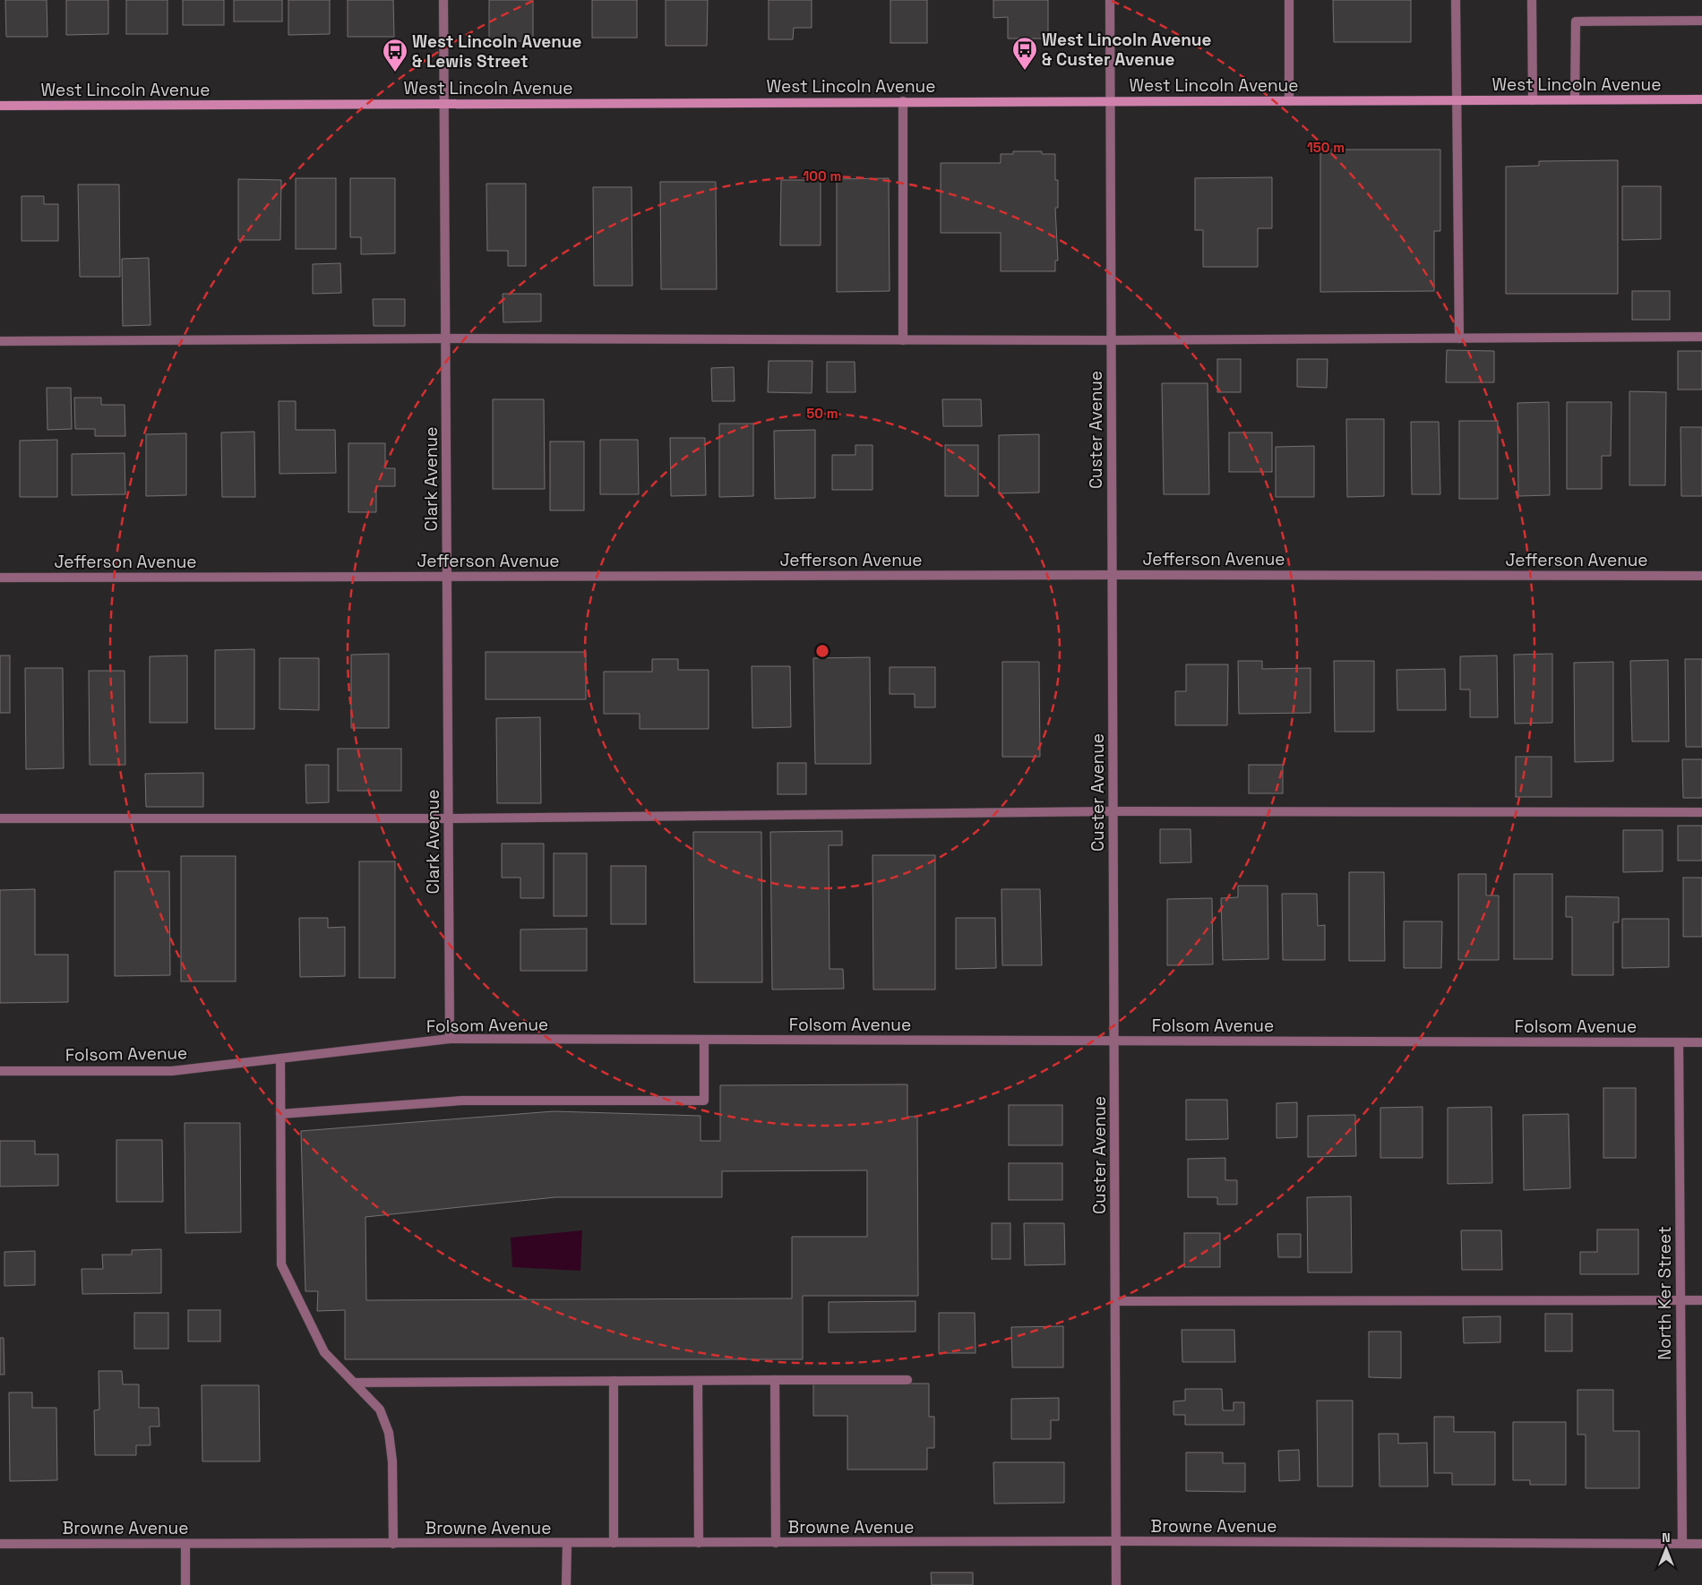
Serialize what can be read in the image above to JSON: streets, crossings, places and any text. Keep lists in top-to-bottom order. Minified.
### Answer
{"streets":{"main road":["West Lincoln Avenue"],"street":["Custer Avenue","Clark Avenue","Jefferson Avenue","Folsom Avenue","North Ker Street","Browne Avenue"]},"crossings":[["West Lincoln Avenue","Custer Avenue"],["West Lincoln Avenue","Clark Avenue"],["Custer Avenue","Jefferson Avenue"],["Custer Avenue","Folsom Avenue"],["Custer Avenue","Browne Avenue"],["Clark Avenue","Jefferson Avenue"],["Clark Avenue","Folsom Avenue"],["Folsom Avenue","North Ker Street"],["North Ker Street","Browne Avenue"]],"places":{"bus stop":["West Lincoln Avenue & Custer Avenue","West Lincoln Avenue & Lewis Street"]},"north":"top","rings":["150 m","100 m","50 m"]}
